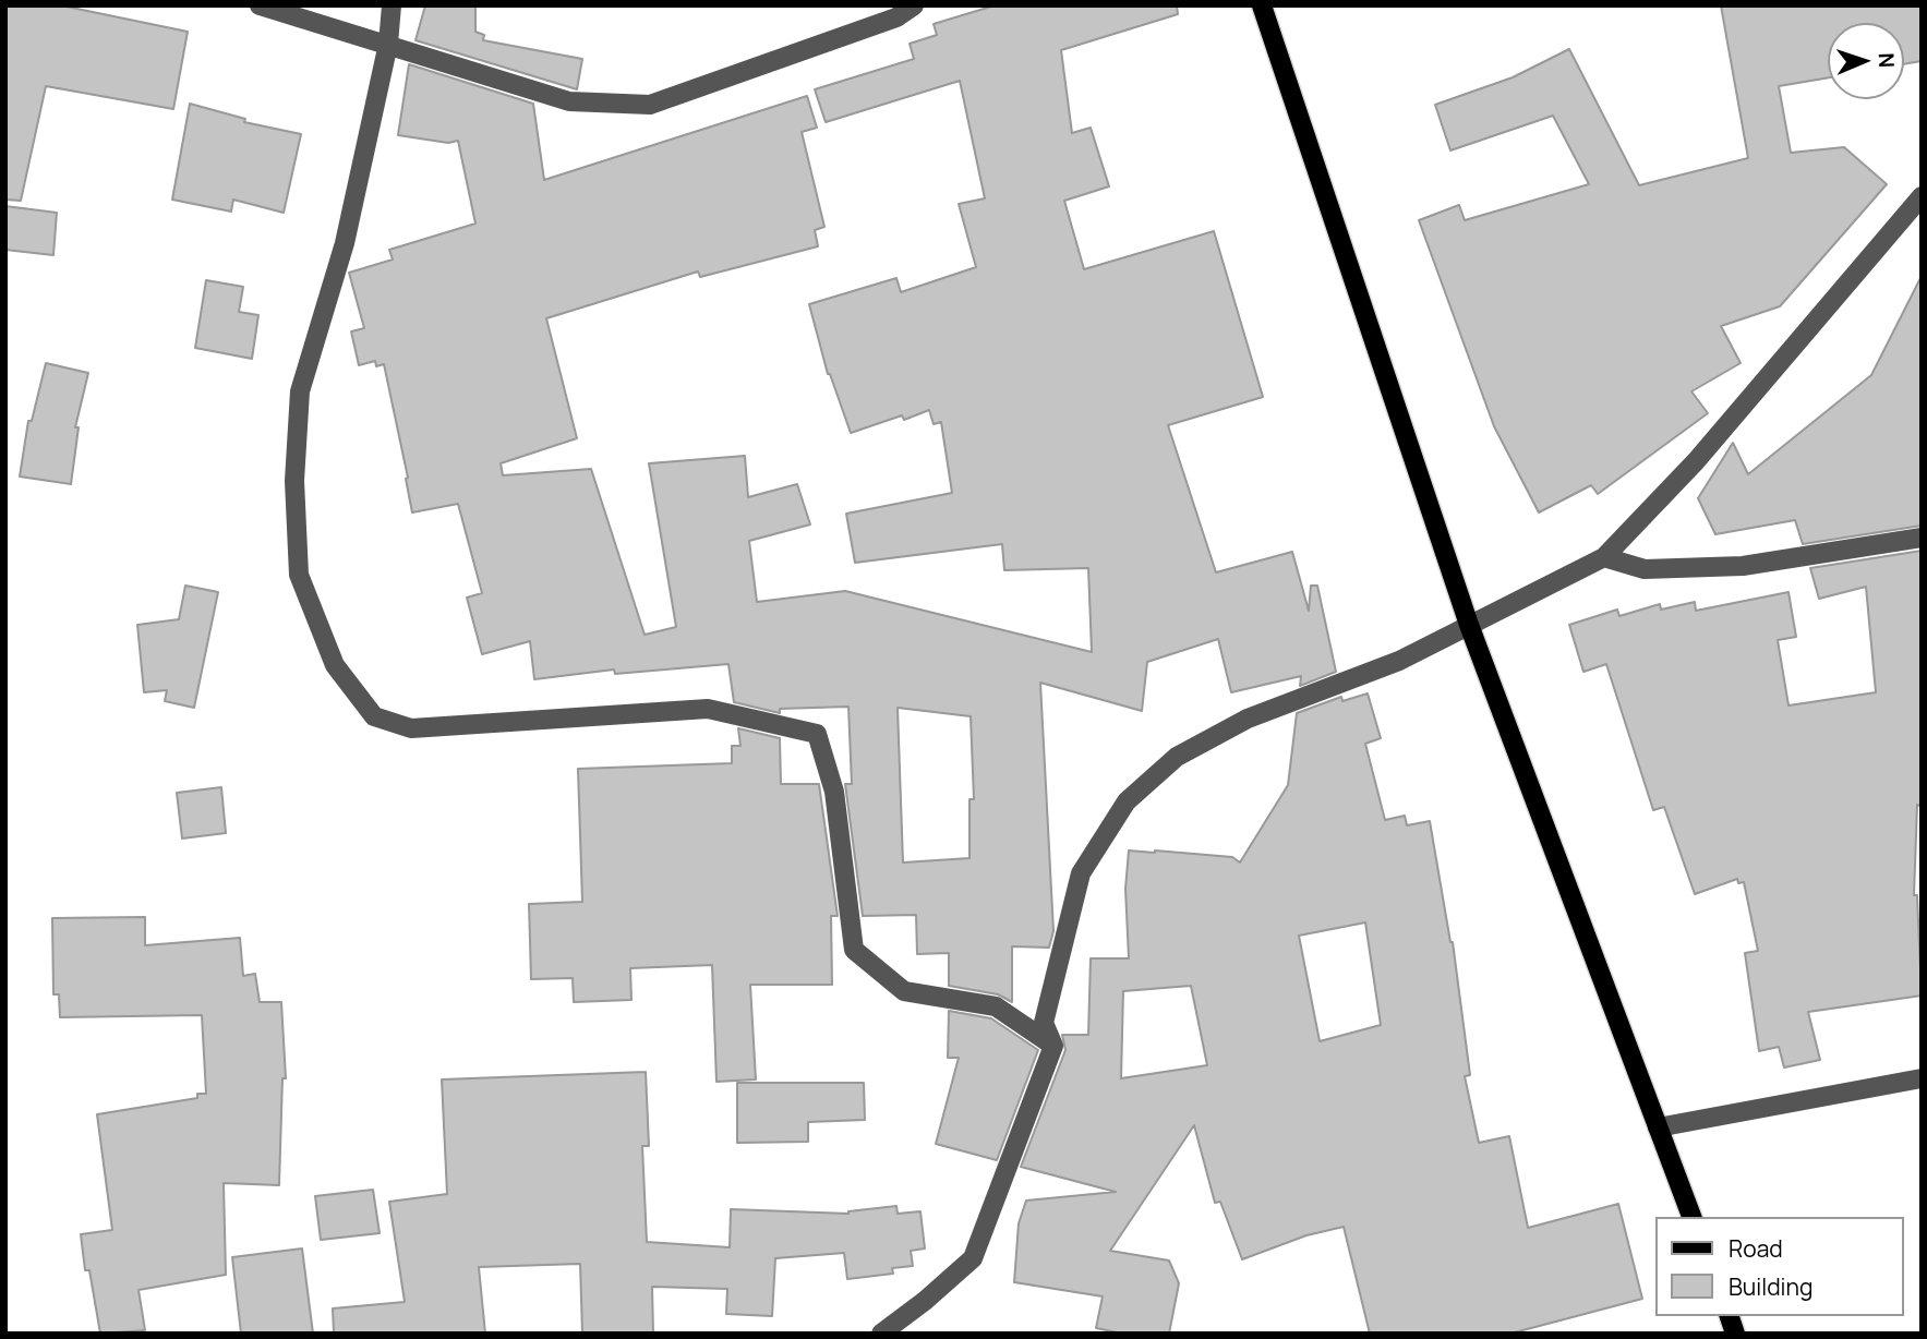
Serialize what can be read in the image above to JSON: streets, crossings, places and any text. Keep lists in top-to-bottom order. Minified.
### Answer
{"legend":["Road","Building"],"north":"right"}
